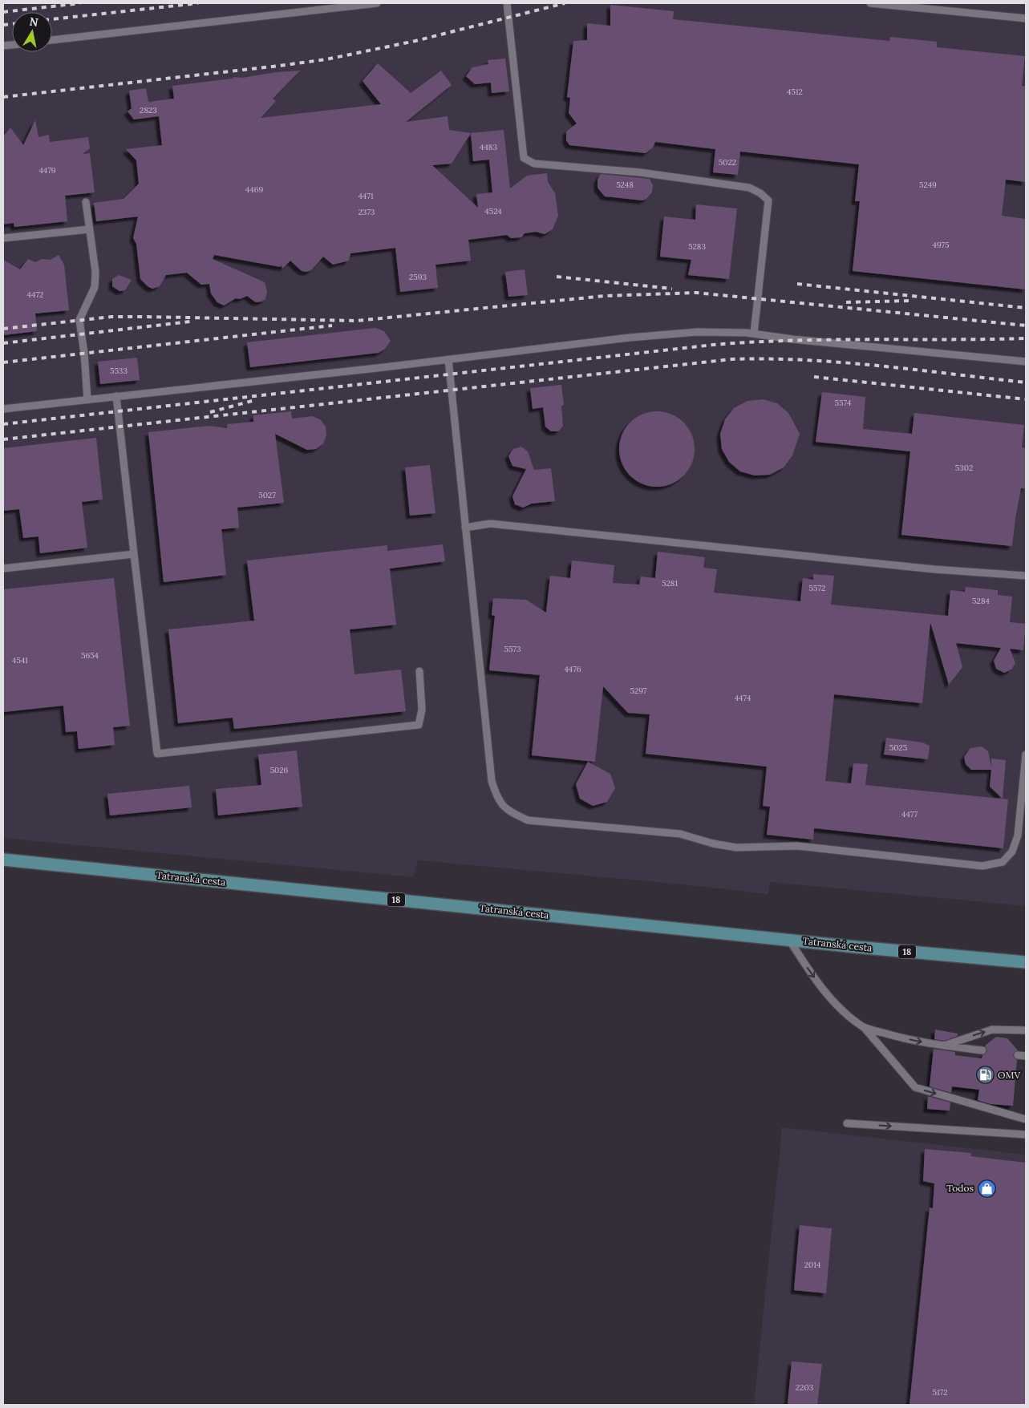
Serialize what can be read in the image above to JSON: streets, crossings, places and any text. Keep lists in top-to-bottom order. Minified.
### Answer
{"streets":{"main road":["Tatranská cesta","18"]},"places":{"fuel station":["OMV"],"shop":["Todos"]},"house_numbers":["4512","2823","4483","5022","4479","5248","5249","4469","4471","4524","2373","4975","5283","2593","4472","5533","5574","5302","5027","5281","5572","5284","5573","5654","4541","4476","5297","4474","5025","5026","4477","2014","2203","5172"],"north":"top"}
